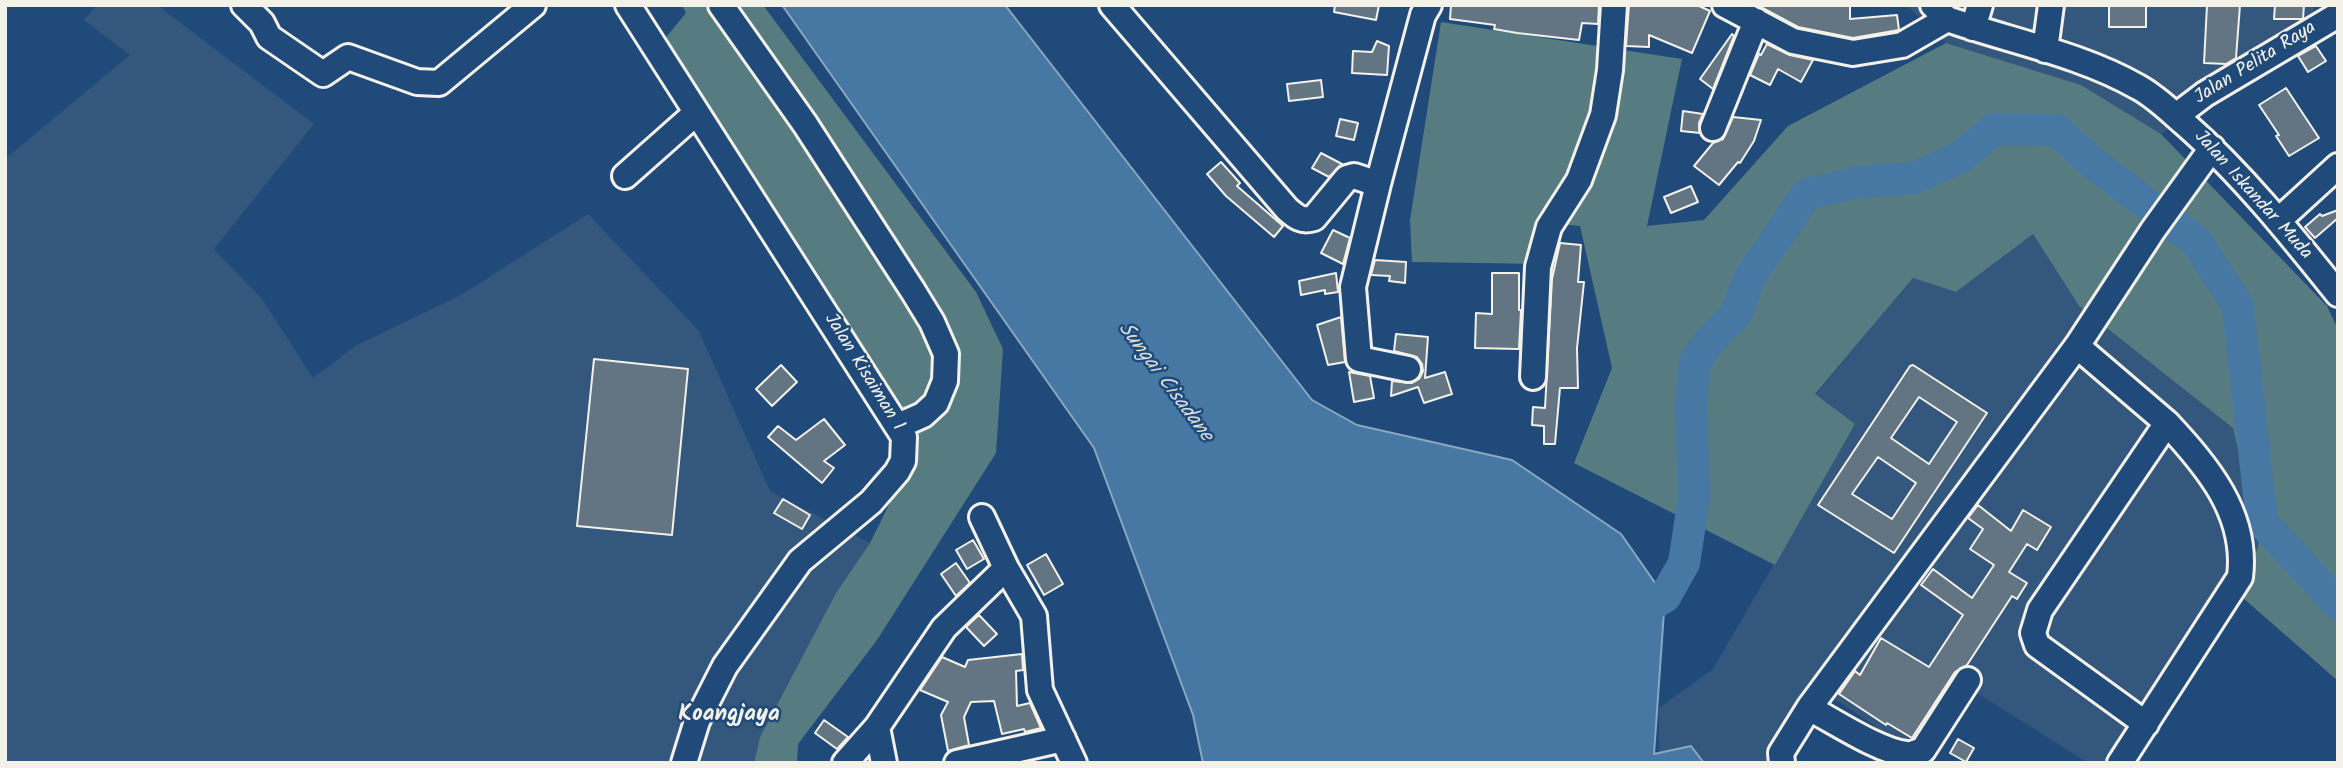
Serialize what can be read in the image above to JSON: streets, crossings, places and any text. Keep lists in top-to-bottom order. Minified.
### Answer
{"streets":{"street":["Jalan Pelita Raya","Jalan Iskandar Muda","Jalan Kisaiman 1"]},"crossings":[["Jalan Pelita Raya","Jalan Iskandar Muda"]],"districts":["Koangjaya"],"water":["Sungai Cisadane"]}
